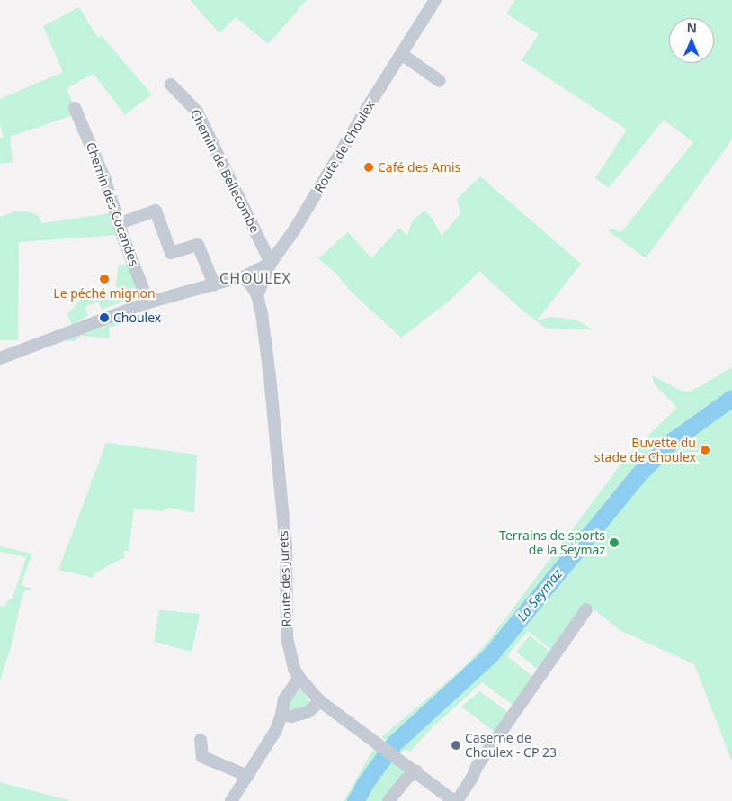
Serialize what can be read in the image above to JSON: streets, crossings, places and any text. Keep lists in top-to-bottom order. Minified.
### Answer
{"streets":{"street":["Route de Choulex","Chemin de Bellecombe","Chemin des Cocandes","Route des Jurets"]},"crossings":[["Route de Choulex","Chemin de Bellecombe"],["Route de Choulex","Route des Jurets"]],"districts":["CHOULEX"],"water":["La Seymaz"],"places":["Café des Amis","Le péché mignon","Choulex","Buvette du stade de Choulex","Terrains de sports de la Seymaz","Caserne de Choulex - CP 23"],"north":"top"}
